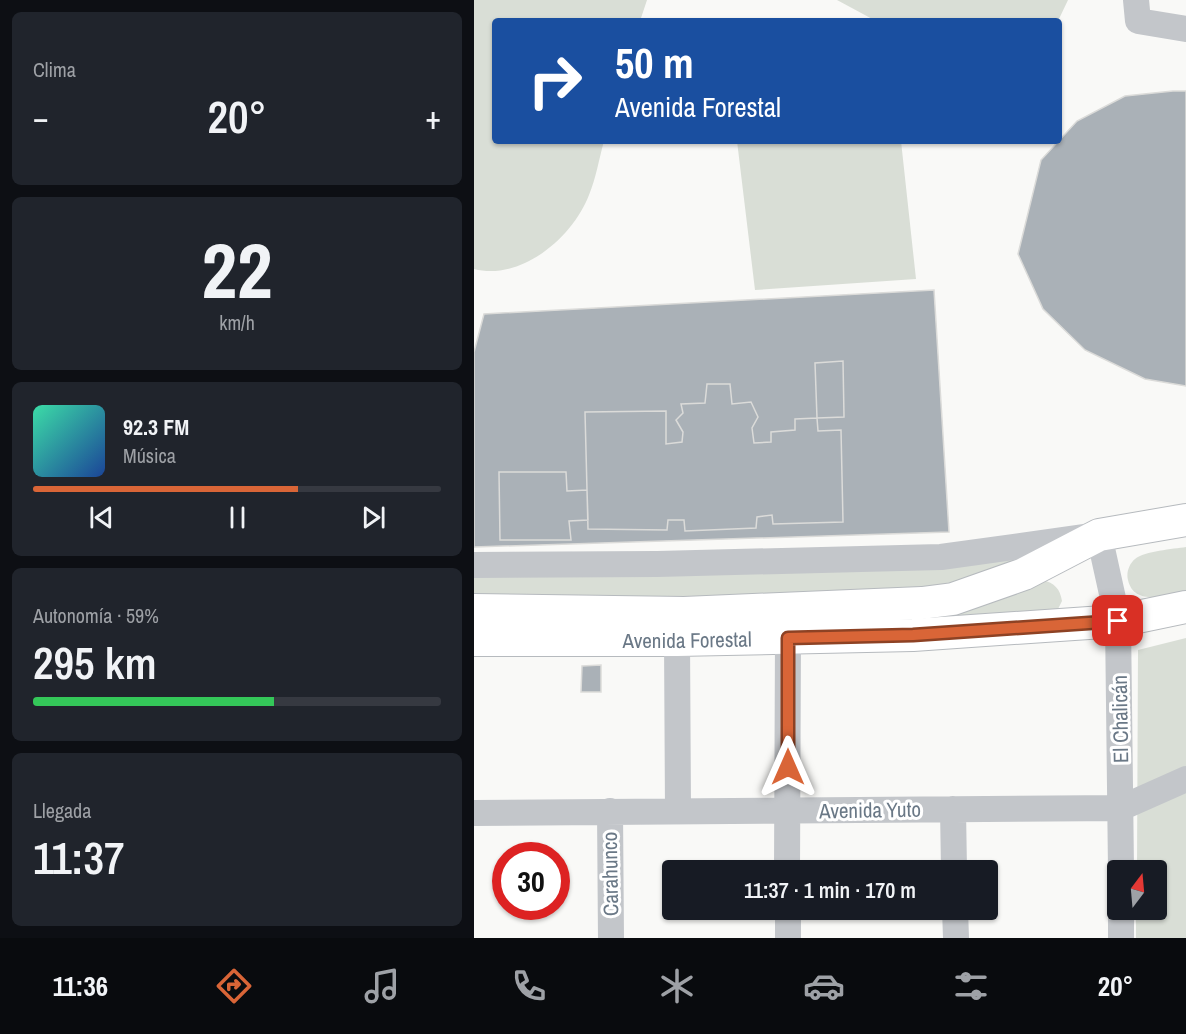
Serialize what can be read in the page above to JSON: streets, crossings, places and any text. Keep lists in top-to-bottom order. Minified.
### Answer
{"streets":{"main road":["Avenida Forestal"],"street":["El Chalicán","Avenida Yuto","Carahunco"]},"crossings":[["Avenida Forestal","El Chalicán"],["El Chalicán","Avenida Yuto"],["Avenida Yuto","Carahunco"]],"north":"top","page":{"tile":["Clima",["22","km/h"],["Autonomía · 59%","295 km"],["Llegada","11:37"]],"turn":["50 m","Avenida Forestal"],"heat":["−","20°","+"],"song":["92.3 FM","Música"],"limit":"30","trip":"11:37 · 1 min · 170 m","tabs":["11:36","20°"]}}
